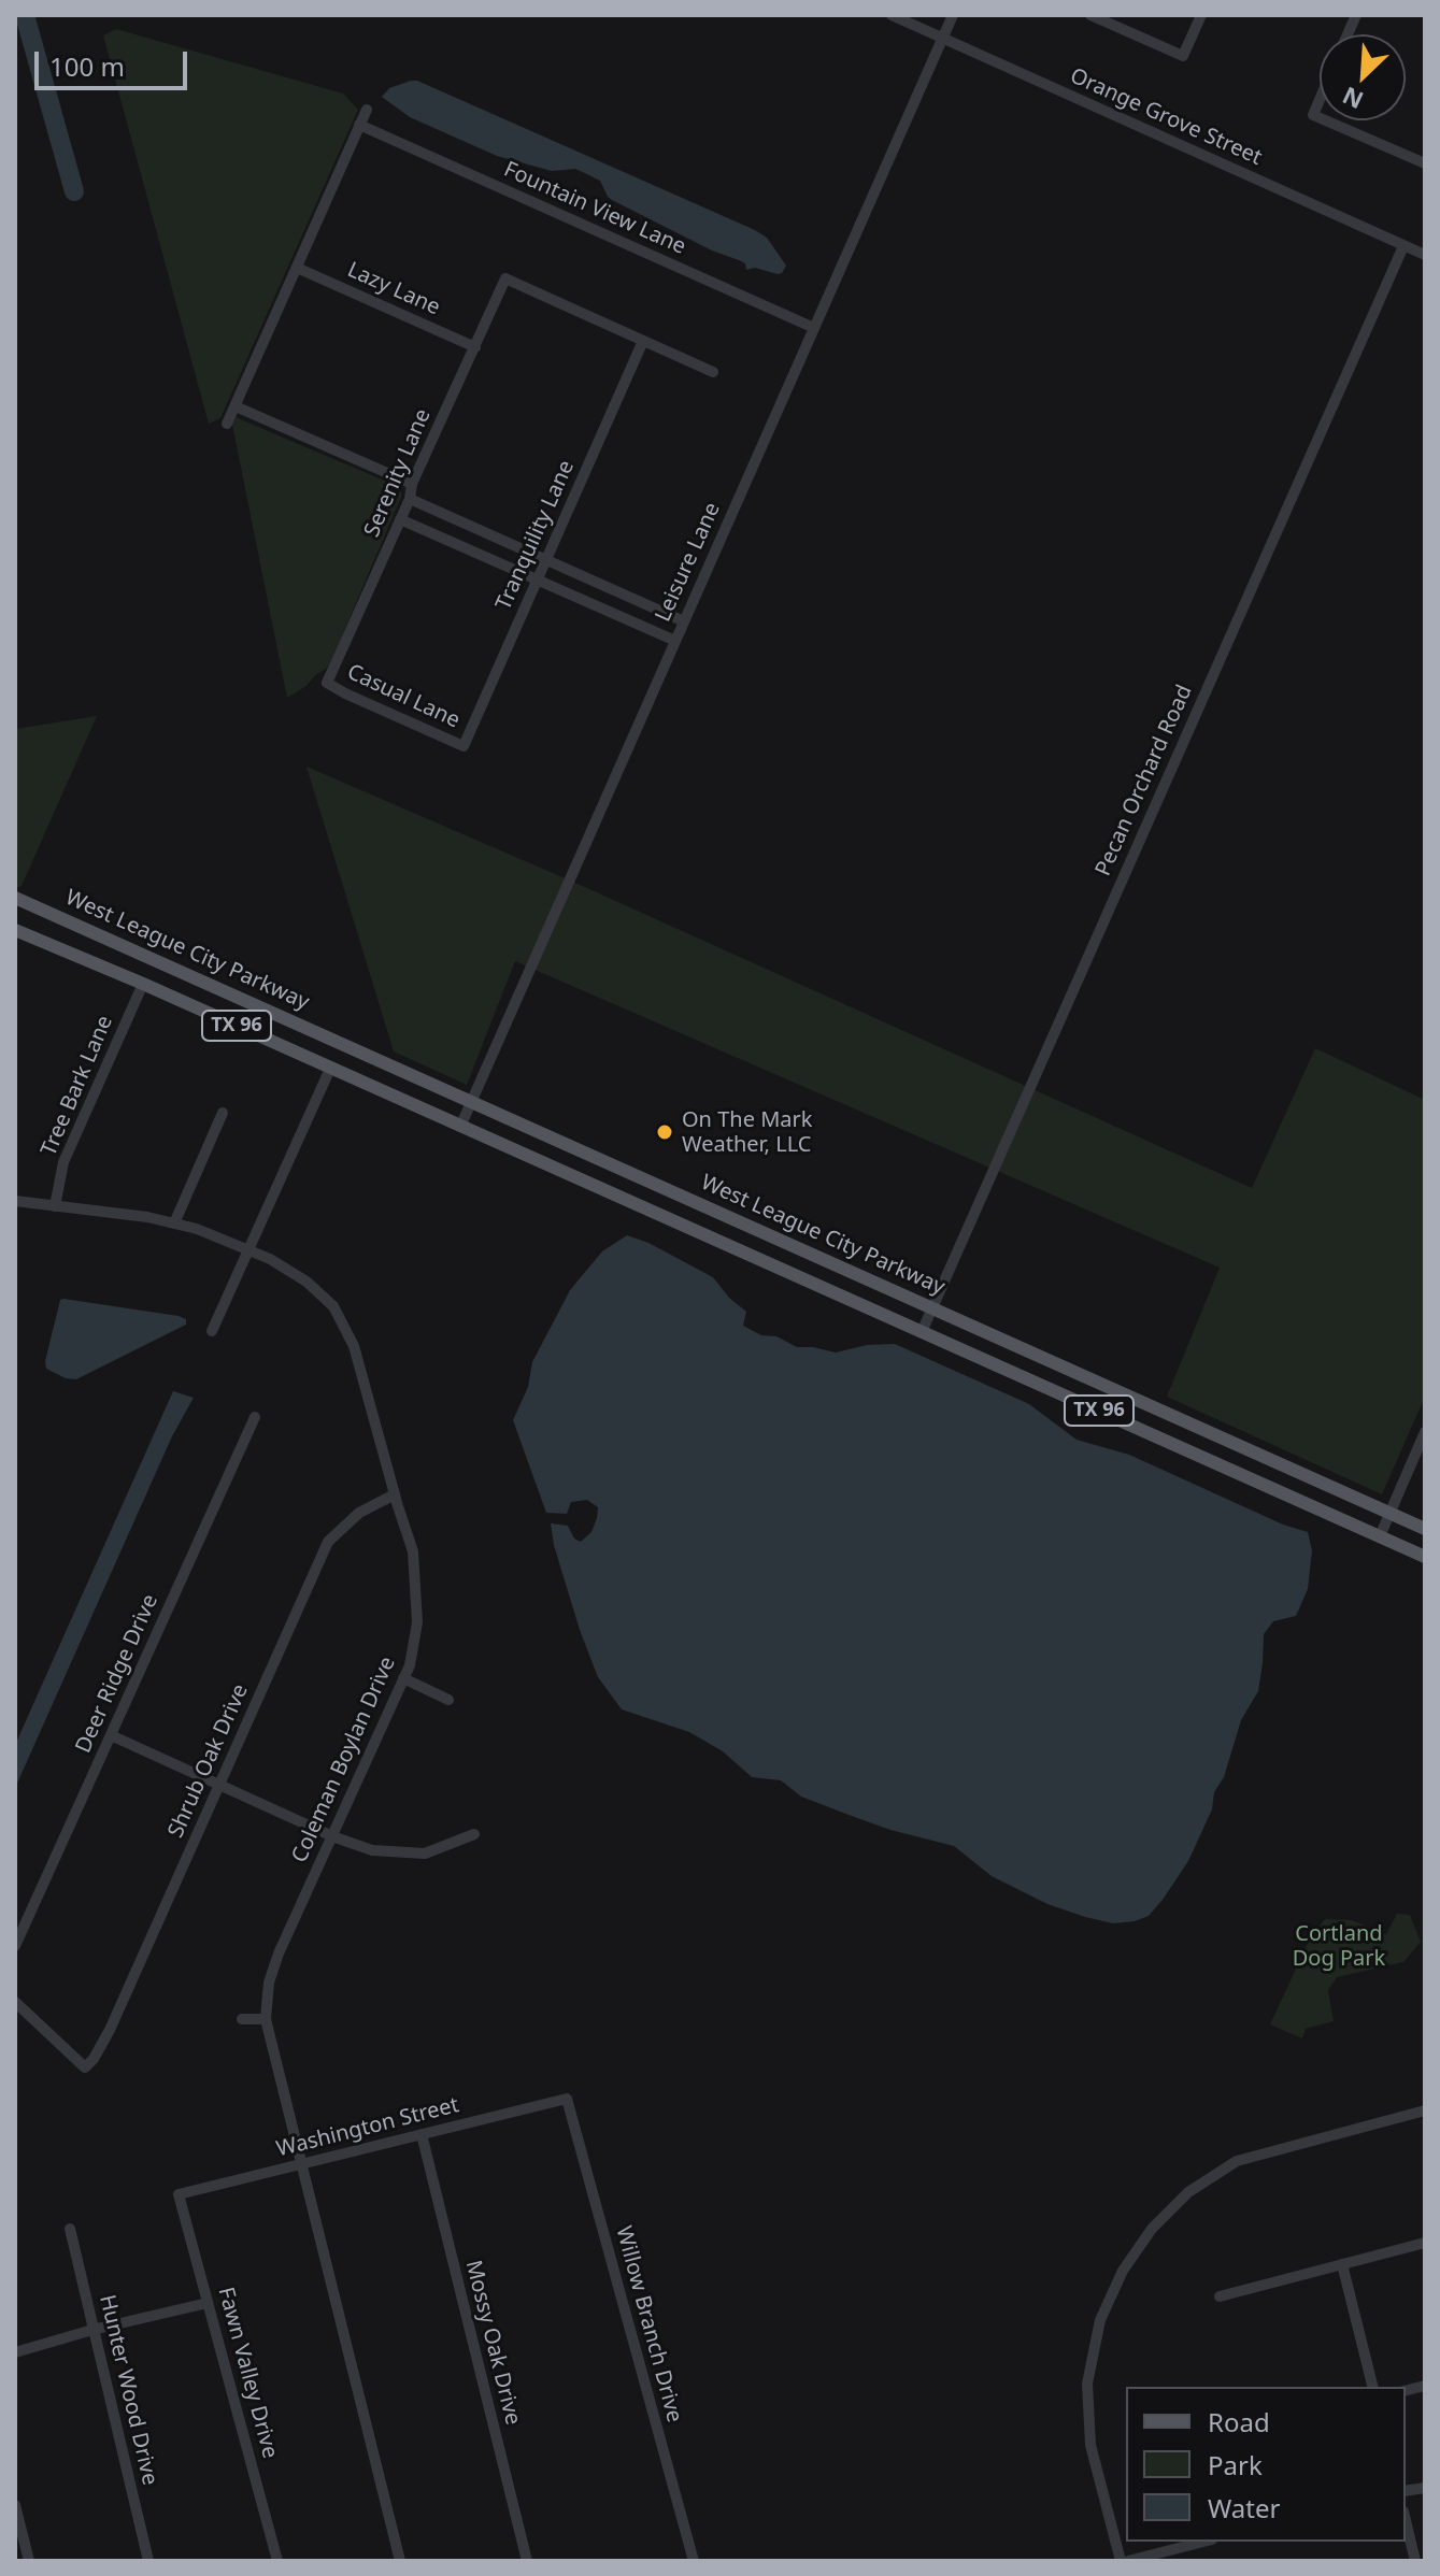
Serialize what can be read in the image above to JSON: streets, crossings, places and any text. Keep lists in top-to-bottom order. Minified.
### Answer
{"streets":{"main road":["West League City Parkway","TX 96"],"street":["Orange Grove Street","Fountain View Lane","Lazy Lane","Serenity Lane","Tranquility Lane","Leisure Lane","Casual Lane","Pecan Orchard Road","Tree Bark Lane","Deer Ridge Drive","Coleman Boylan Drive","Shrub Oak Drive","Washington Street","Willow Branch Drive","Mossy Oak Drive","Fawn Valley Drive","Hunter Wood Drive"]},"crossings":[["Orange Grove Street","Leisure Lane"],["Orange Grove Street","Pecan Orchard Road"],["Fountain View Lane","Leisure Lane"],["Lazy Lane","Serenity Lane"],["Serenity Lane","Tranquility Lane"],["Serenity Lane","Casual Lane"],["Tranquility Lane","Casual Lane"],["Leisure Lane","West League City Parkway"],["Leisure Lane","TX 96"],["Pecan Orchard Road","West League City Parkway"],["Pecan Orchard Road","TX 96"],["TX 96","Tree Bark Lane"],["Tree Bark Lane","Coleman Boylan Drive"],["Coleman Boylan Drive","Shrub Oak Drive"],["Coleman Boylan Drive","Washington Street"],["Washington Street","Willow Branch Drive"],["Washington Street","Mossy Oak Drive"],["Washington Street","Fawn Valley Drive"]],"parks":["Cortland Dog Park"],"places":["On The Mark Weather, LLC"],"legend":["Road","Park","Water"],"scale_bar":"100 m","north":"bottom left"}
